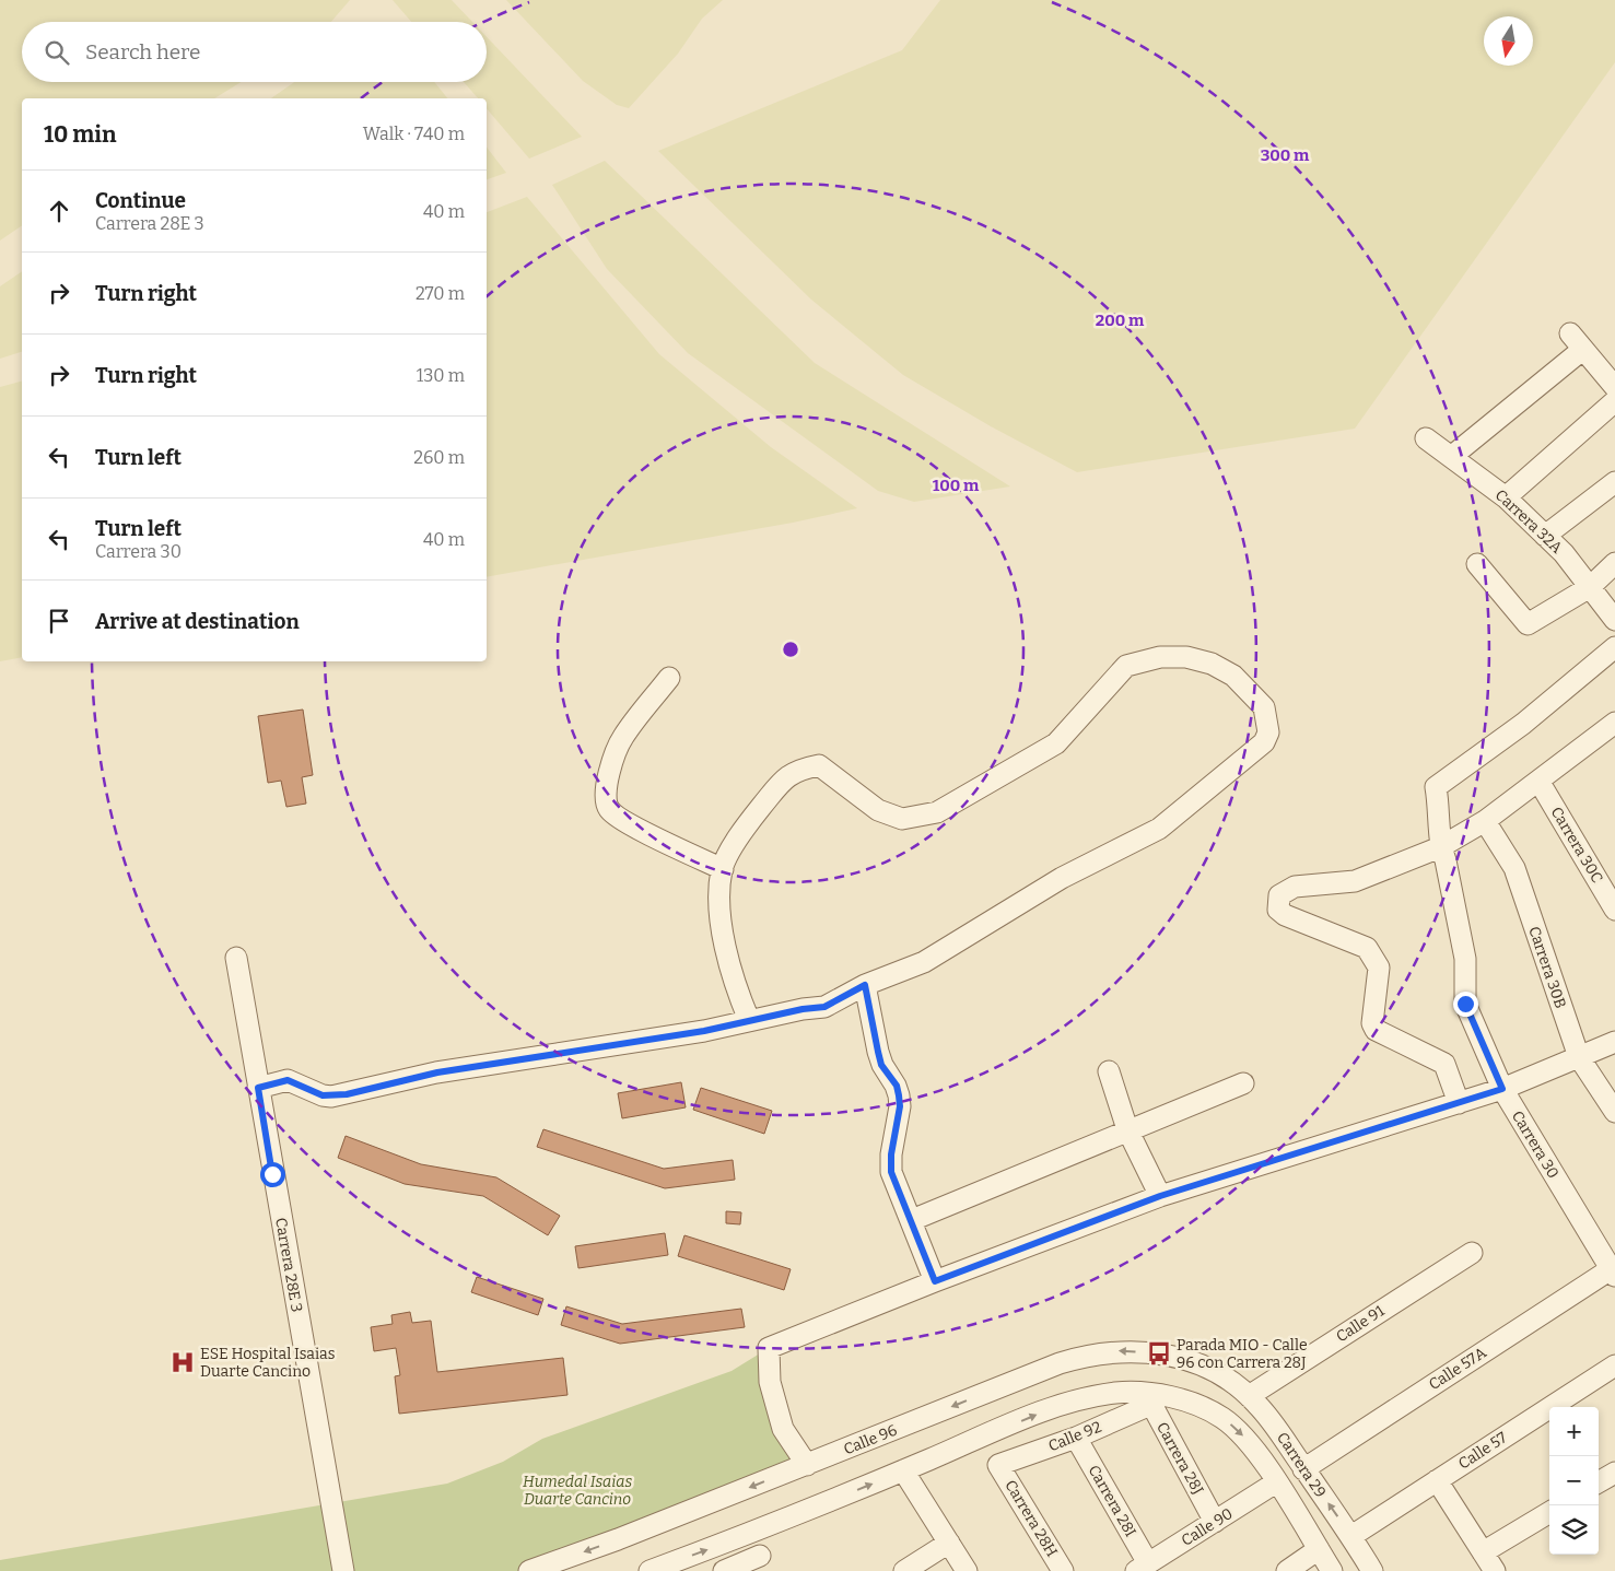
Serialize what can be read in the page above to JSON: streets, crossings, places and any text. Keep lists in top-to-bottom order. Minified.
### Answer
{"streets":{"street":["Carrera 32A","Carrera 30C","Carrera 30B","Carrera 30","Carrera 28E 3","Calle 91","Calle 57A","Calle 92","Calle 96","Calle 57","Carrera 28J","Carrera 29","Carrera 28I","Carrera 28H","Calle 90"]},"crossings":[["Carrera 30","Calle 57A"],["Calle 91","Carrera 29"],["Calle 57A","Carrera 29"],["Calle 92","Carrera 28J"],["Calle 92","Carrera 29"],["Calle 92","Carrera 28I"],["Calle 92","Carrera 28H"],["Calle 96","Carrera 29"],["Calle 57","Carrera 29"],["Carrera 28J","Carrera 29"],["Carrera 28J","Calle 90"],["Carrera 29","Calle 90"],["Carrera 28I","Calle 90"]],"parks":["Humedal Isaias Duarte Cancino"],"places":{"bus stop":["Parada MIO - Calle 96 con Carrera 28J"],"hospital":["ESE Hospital Isaias Duarte Cancino"]},"north":"bottom","page":{"search":"Search here","heading":["10 min","Walk · 740 m"],"list":[["Continue","Carrera 28E 3","40 m"],["Turn right","270 m"],["Turn right","130 m"],["Turn left","260 m"],["Turn left","Carrera 30","40 m"],"Arrive at destination"],"map_buttons":["+","−"]},"rings":["300 m","200 m","100 m"]}
